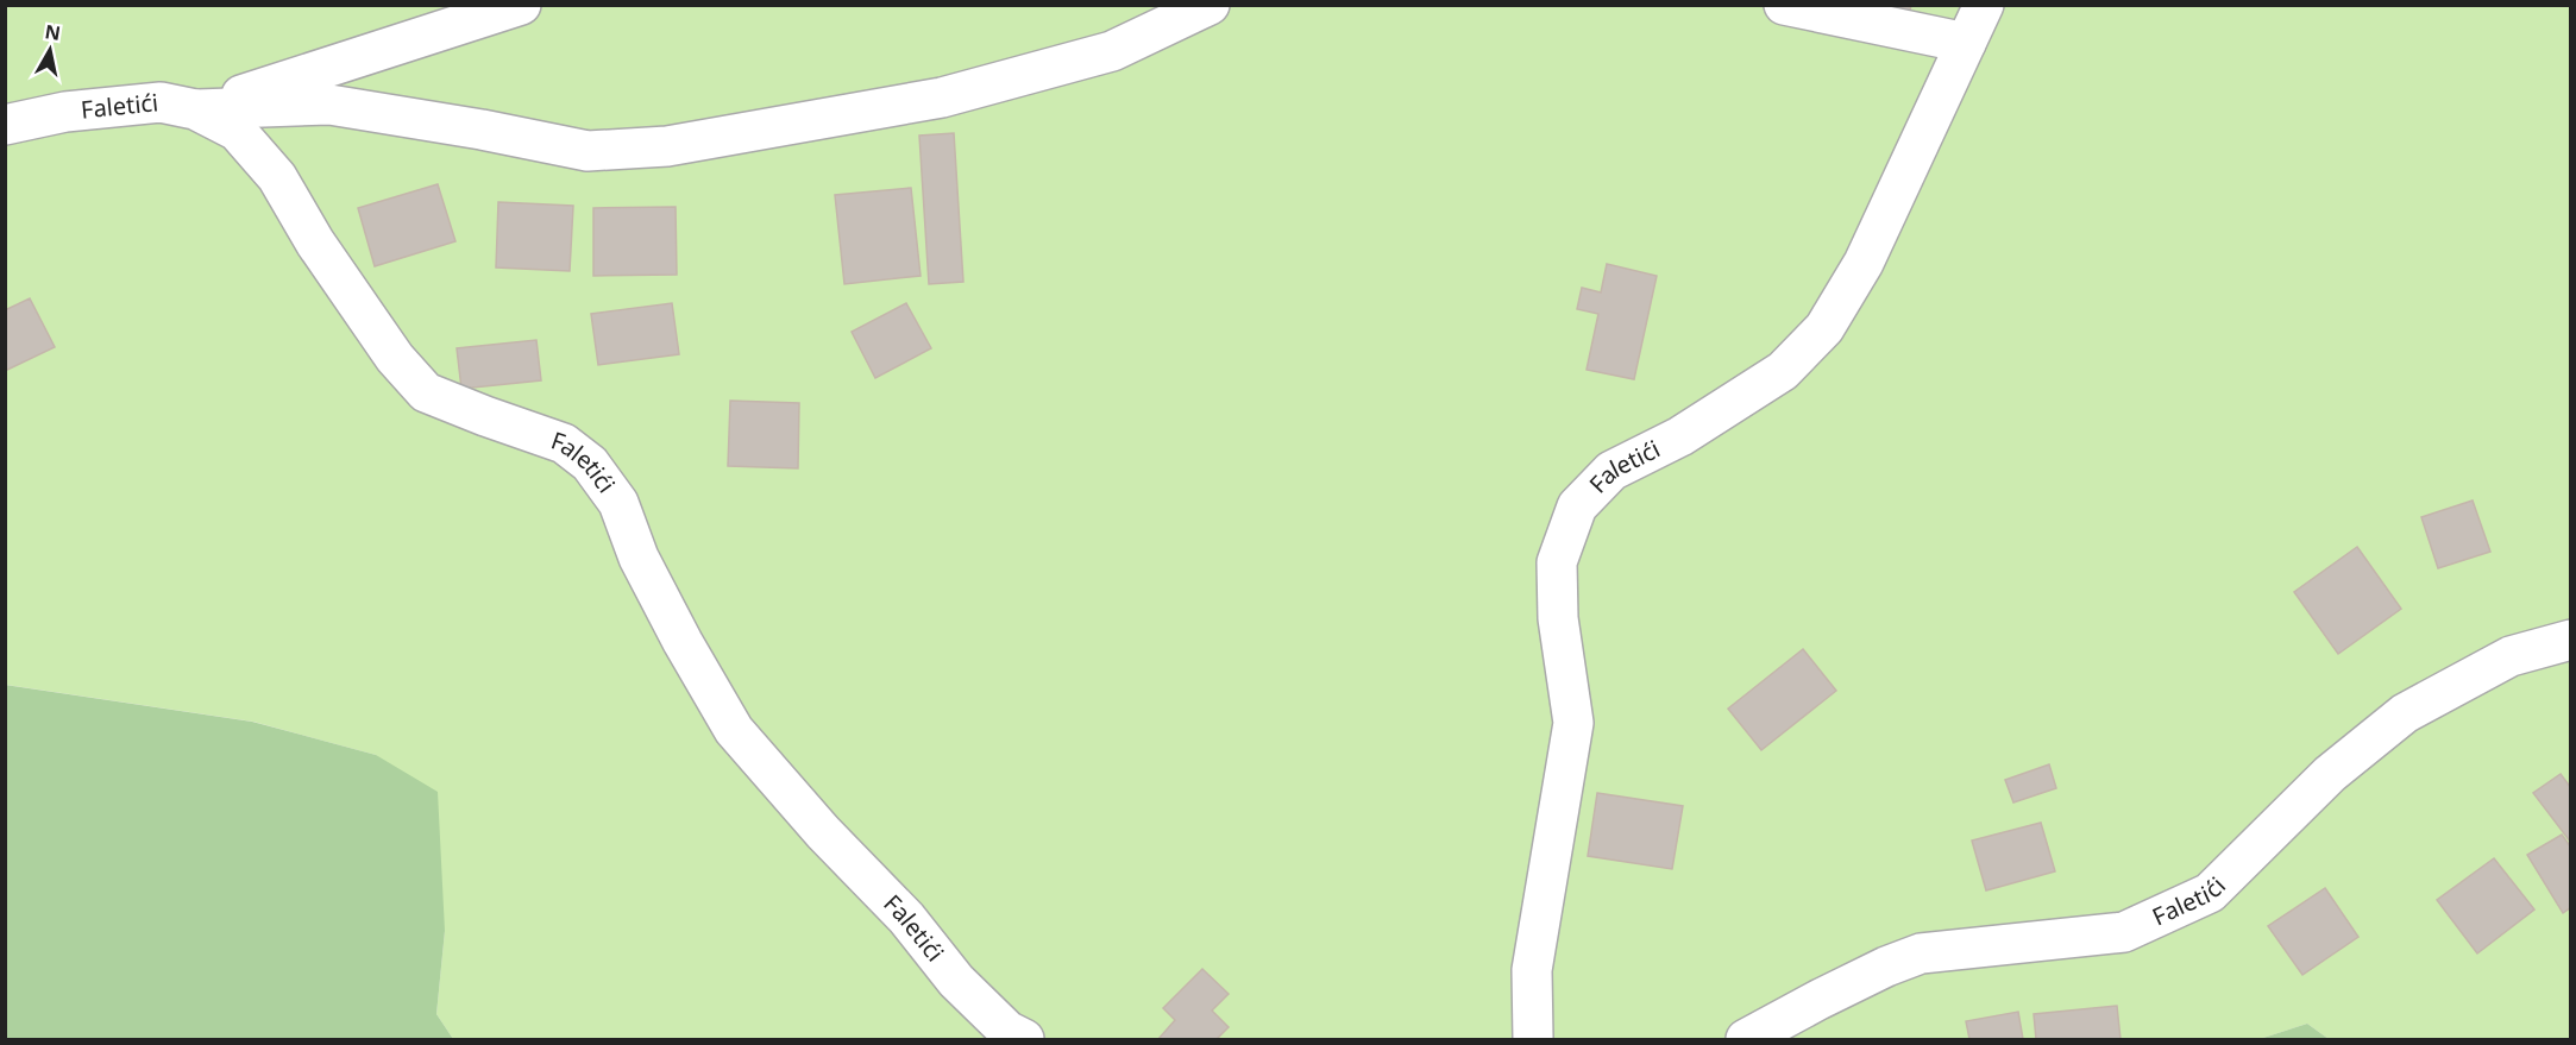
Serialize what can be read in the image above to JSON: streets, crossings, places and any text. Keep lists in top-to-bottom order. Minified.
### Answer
{"streets":{"street":["Faletići"]},"north":"top"}
